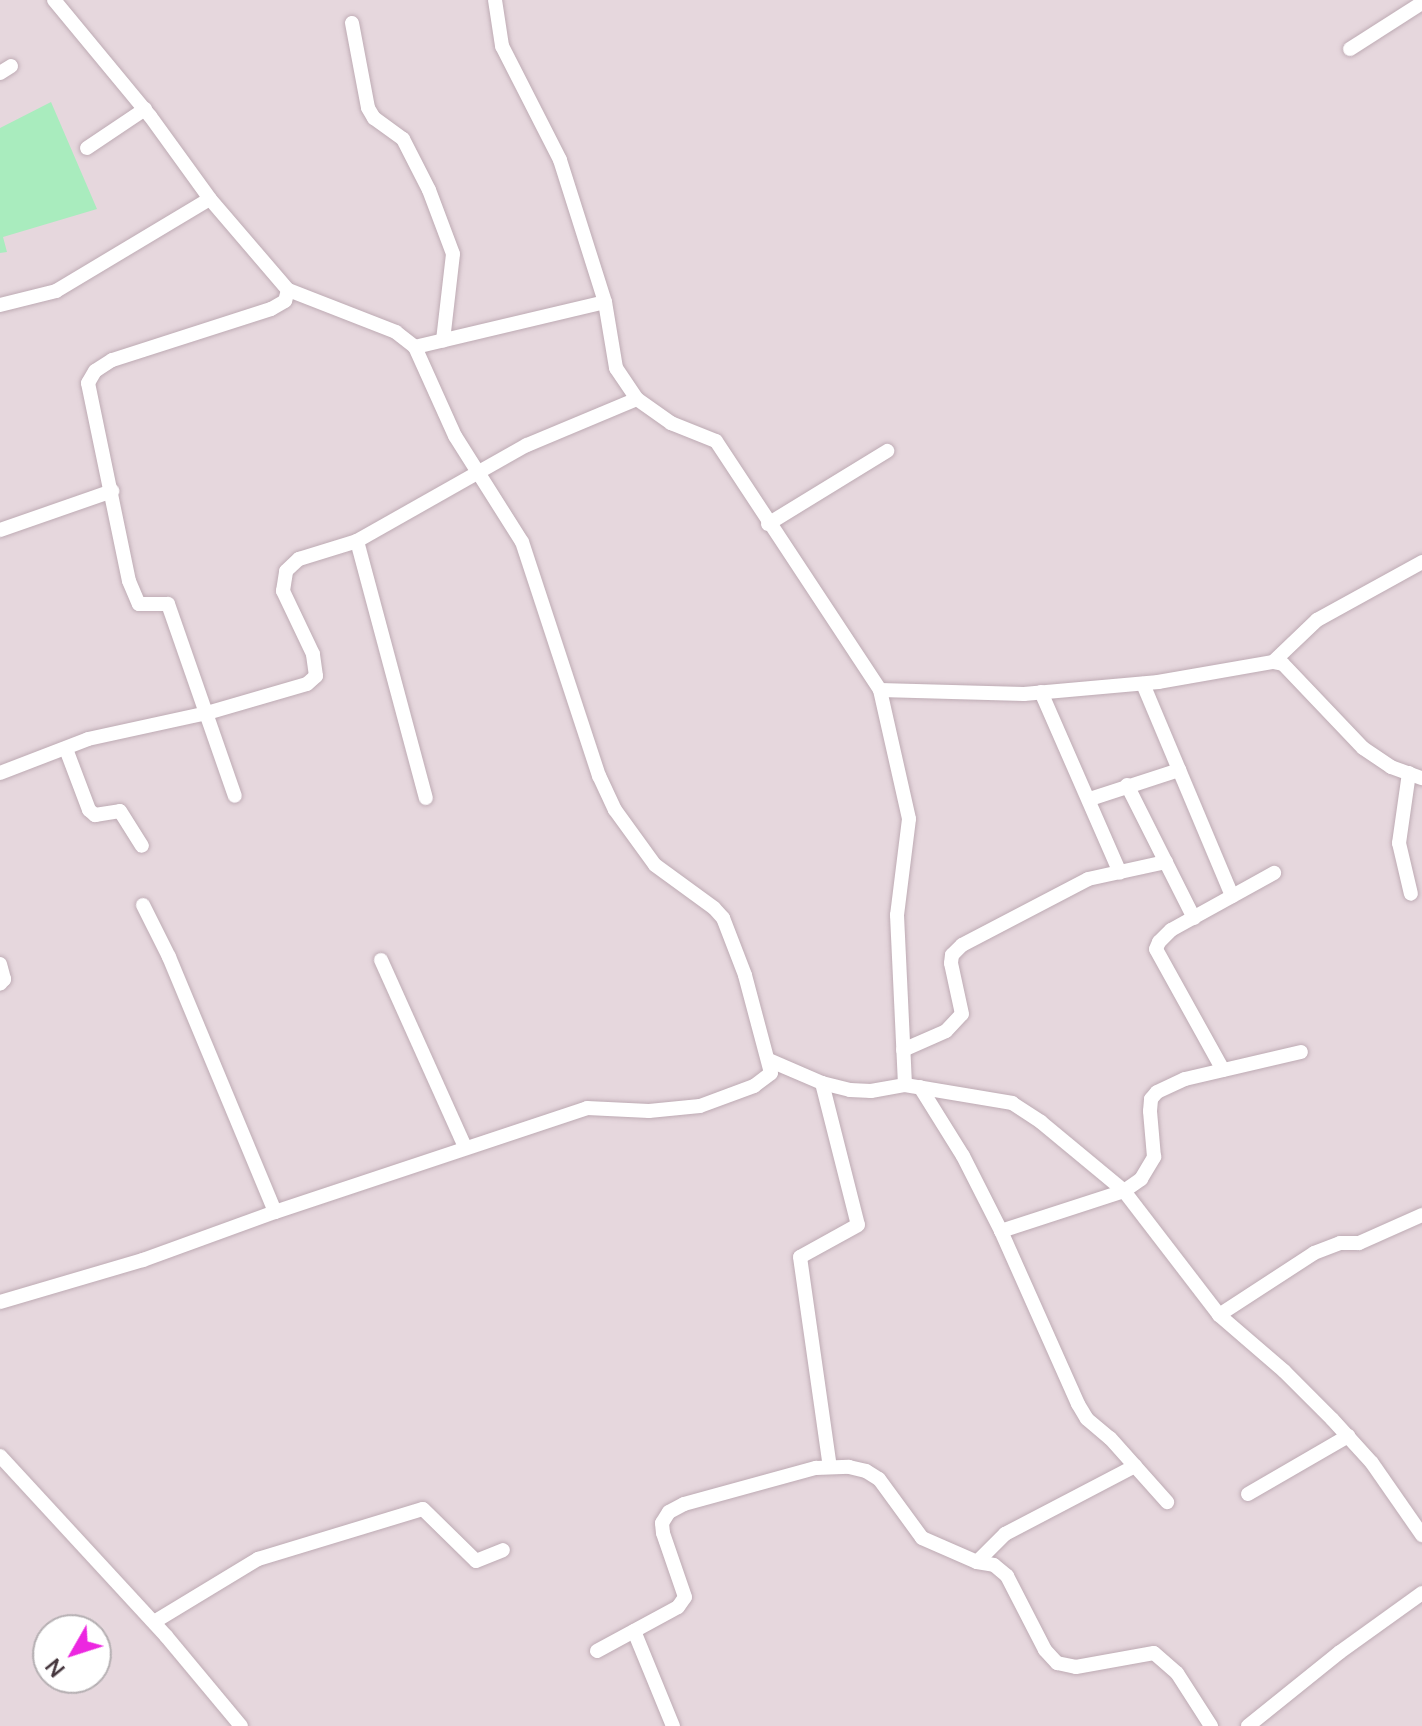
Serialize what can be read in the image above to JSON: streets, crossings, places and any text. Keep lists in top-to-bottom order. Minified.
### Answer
{"north":"bottom left"}
